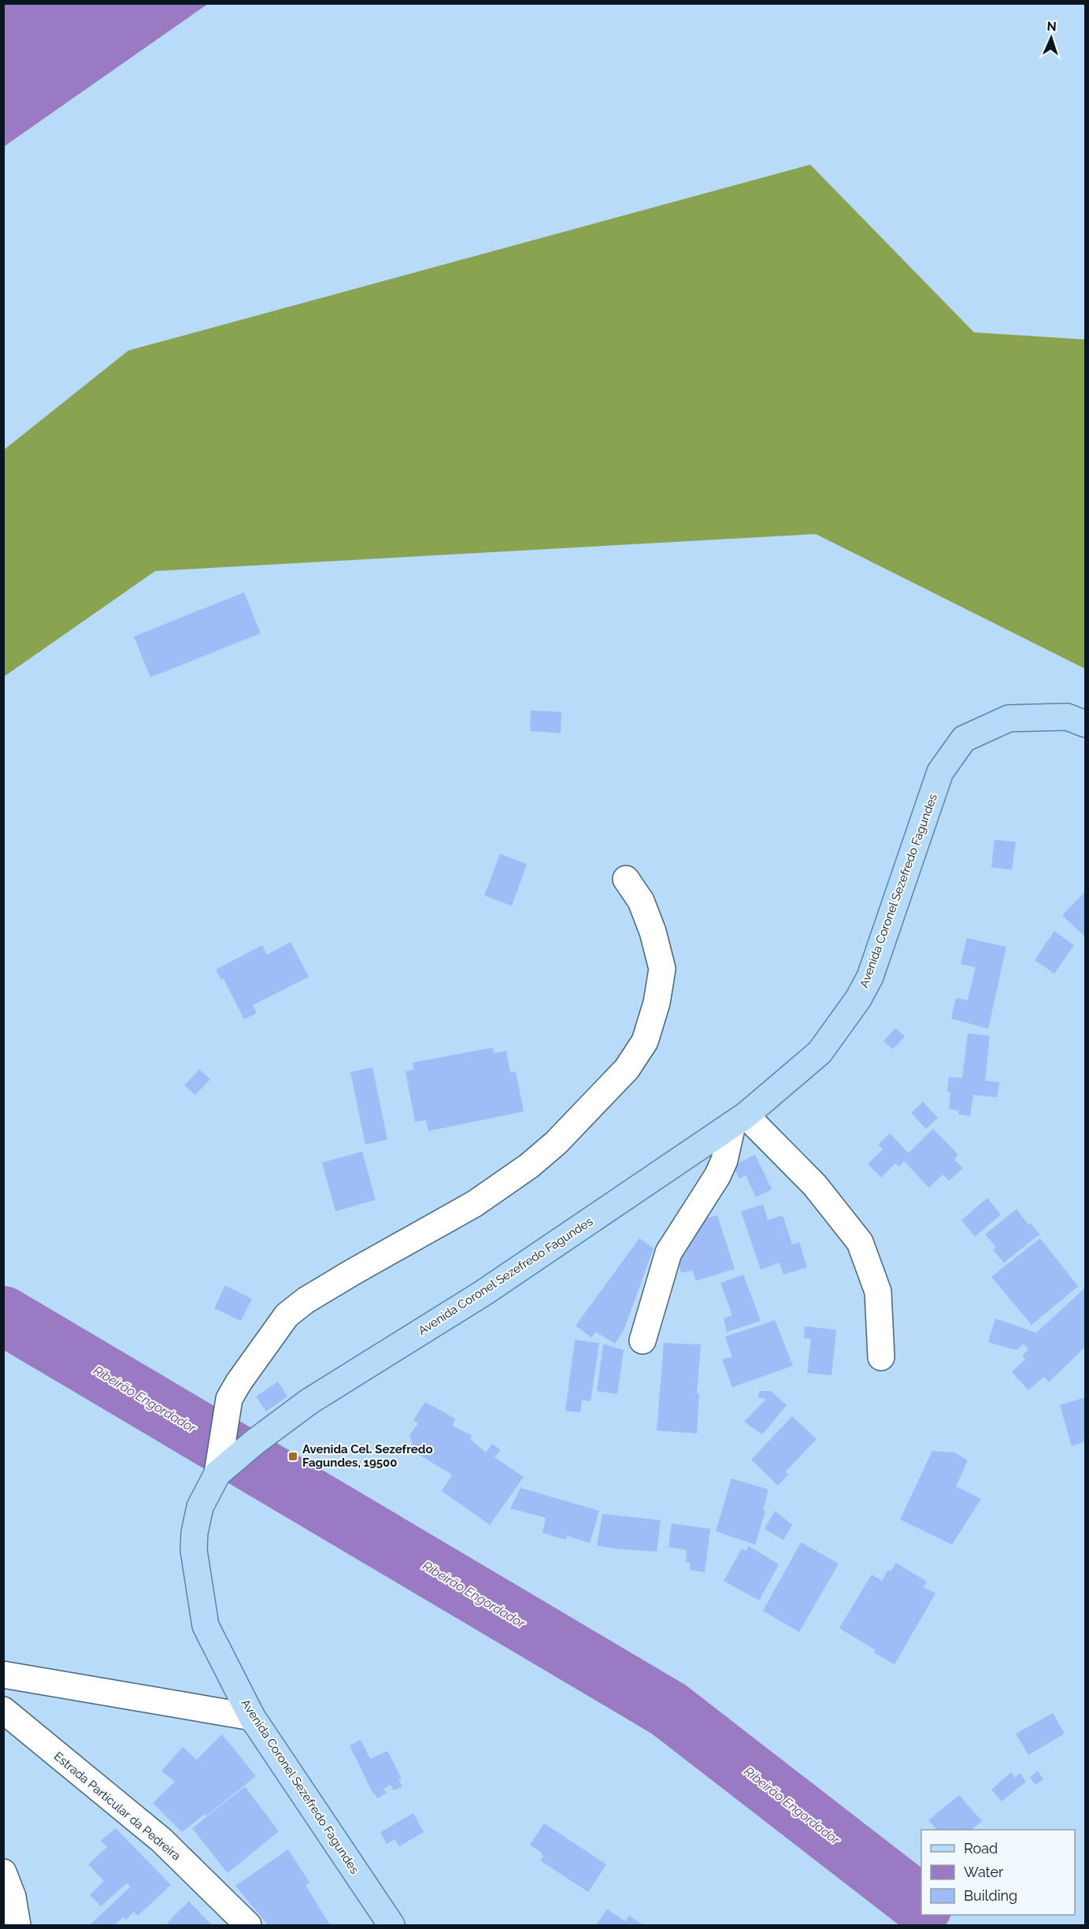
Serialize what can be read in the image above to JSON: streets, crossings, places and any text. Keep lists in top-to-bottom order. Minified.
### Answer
{"streets":{"main road":["Avenida Coronel Sezefredo Fagundes"],"street":["Estrada Particular da Pedreira"]},"water":["Ribeirão Engordador"],"places":{"transit":["Avenida Cel. Sezefredo Fagundes, 19500"]},"legend":["Road","Water","Building"],"north":"top"}
